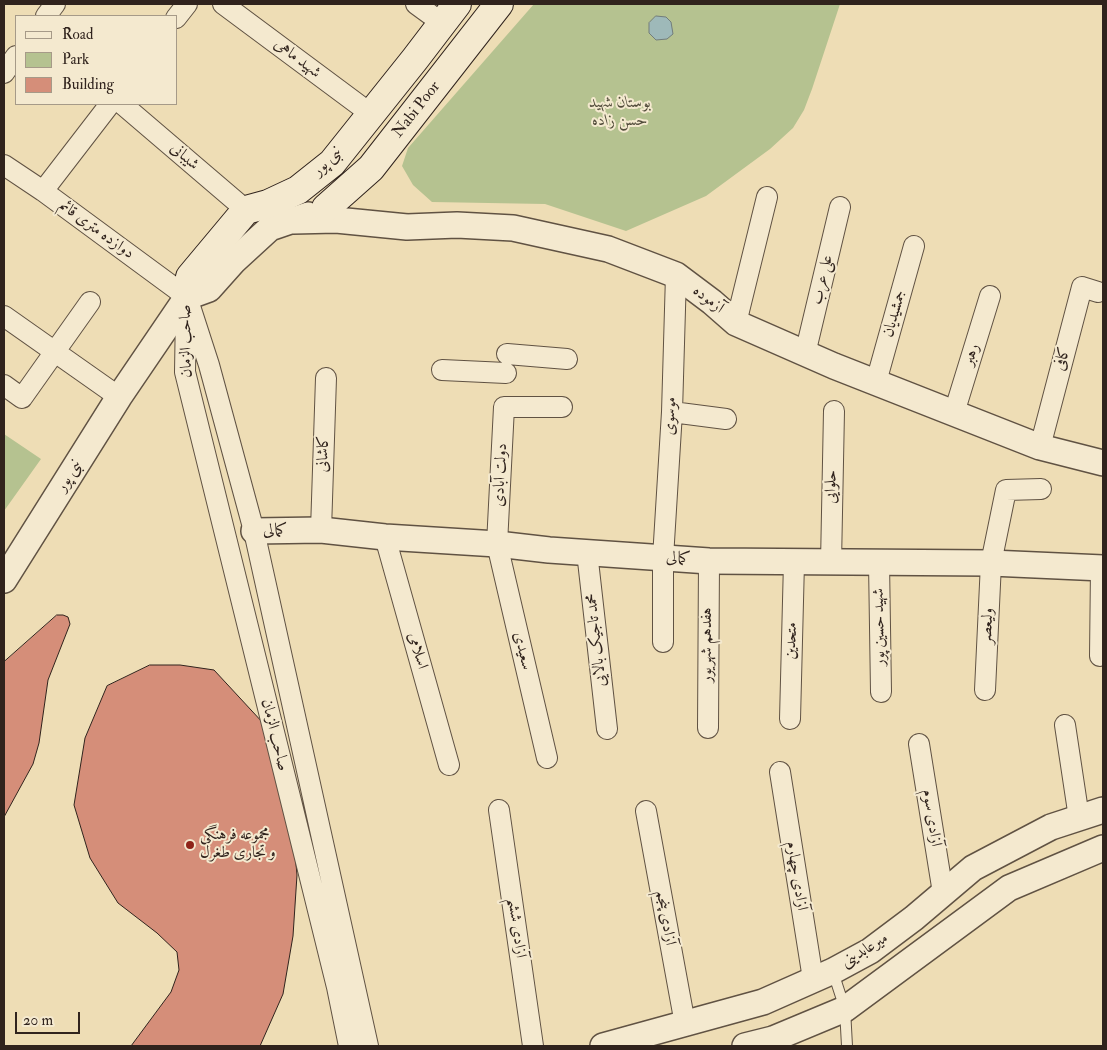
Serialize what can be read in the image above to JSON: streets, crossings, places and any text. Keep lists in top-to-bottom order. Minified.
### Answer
{"streets":{"main road":["Nabi Poor","نبی پور"],"street":["شهید ماهی","شیبانی","دوازده متری قائم","علی عرب","آزموده","جمشیدیان","صاحب الزمان","رهبر","کافی","موسوی","کاشانی","دولت آبادی","حلوایی","کمالی","ولیعصر","شهید حسین پور","محمد تاجیک بالایی","متحدین","هفدهم شهریور","اسلامی","سعیدی","آزادی سوم","آزادی چهارم","آزادی پنجم","آزادی ششم","میرعابدینی"]},"crossings":[["شهید ماهی","نبی پور"],["شیبانی","نبی پور"],["نبی پور","دوازده متری قائم"],["نبی پور","صاحب الزمان"],["دوازده متری قائم","صاحب الزمان"],["علی عرب","آزموده"],["آزموده","جمشیدیان"],["آزموده","رهبر"],["آزموده","کافی"],["آزموده","موسوی"],["صاحب الزمان","کمالی"],["موسوی","کمالی"],["کاشانی","کمالی"],["دولت آبادی","کمالی"],["دولت آبادی","سعیدی"],["حلوایی","کمالی"],["کمالی","ولیعصر"],["کمالی","شهید حسین پور"],["کمالی","محمد تاجیک بالایی"],["کمالی","متحدین"],["کمالی","هفدهم شهریور"],["کمالی","اسلامی"],["کمالی","سعیدی"],["آزادی سوم","میرعابدینی"],["آزادی چهارم","میرعابدینی"],["آزادی پنجم","میرعابدینی"]],"parks":["بوستان شهید حسن زاده"],"places":["مجموعه فرهنگی و تجاری طغرل"],"legend":["Road","Park","Building"],"scale_bar":"20 m"}
